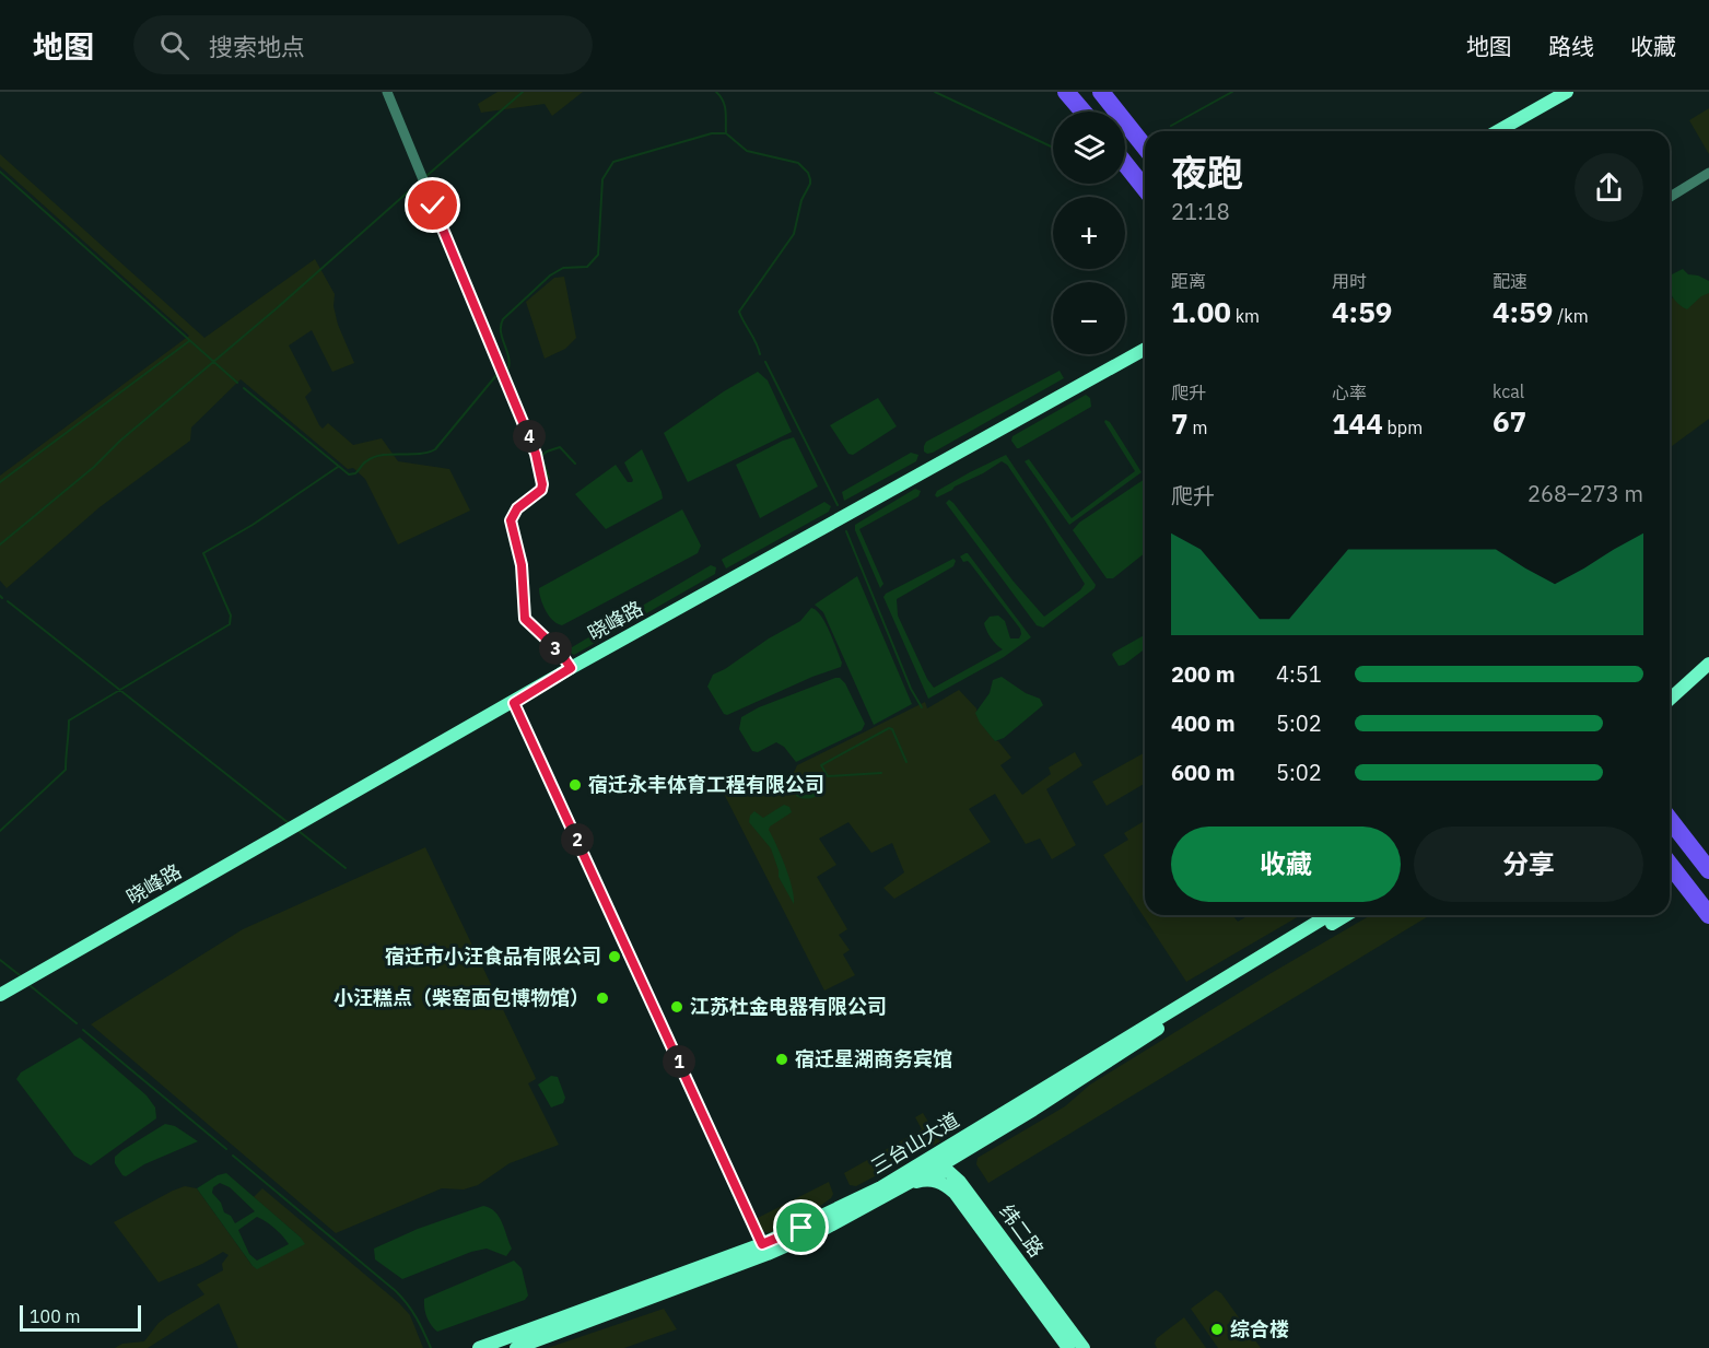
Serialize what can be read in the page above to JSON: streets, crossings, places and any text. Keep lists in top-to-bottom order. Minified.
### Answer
{"streets":{"street":["晓峰路","三台山大道","纬二路"]},"crossings":[["三台山大道","纬二路"]],"places":["宿迁永丰体育工程有限公司","宿迁市小汪食品有限公司","小汪糕点（柴窑面包博物馆）","江苏杜金电器有限公司","宿迁星湖商务宾馆","综合楼"],"scale_bar":"100 m","page":{"header":"地图","search":"搜索地点","nav":["地图","路线","收藏"],"map_buttons":["+","−"],"heading":["夜跑","21:18"],"stats":[["距离","1.00 km"],["用时","4:59"],["配速","4:59 /km"],["爬升","7 m"],["心率","144 bpm"],["kcal","67"]],"pins":["4","3","2","1"],"chart":["爬升","268–273 m"],"list":[{"name":"200 m","note":"4:51"},{"name":"400 m","note":"5:02"},{"name":"600 m","note":"5:02"}],"buttons":["收藏","分享"],"scale":"100 m"}}
